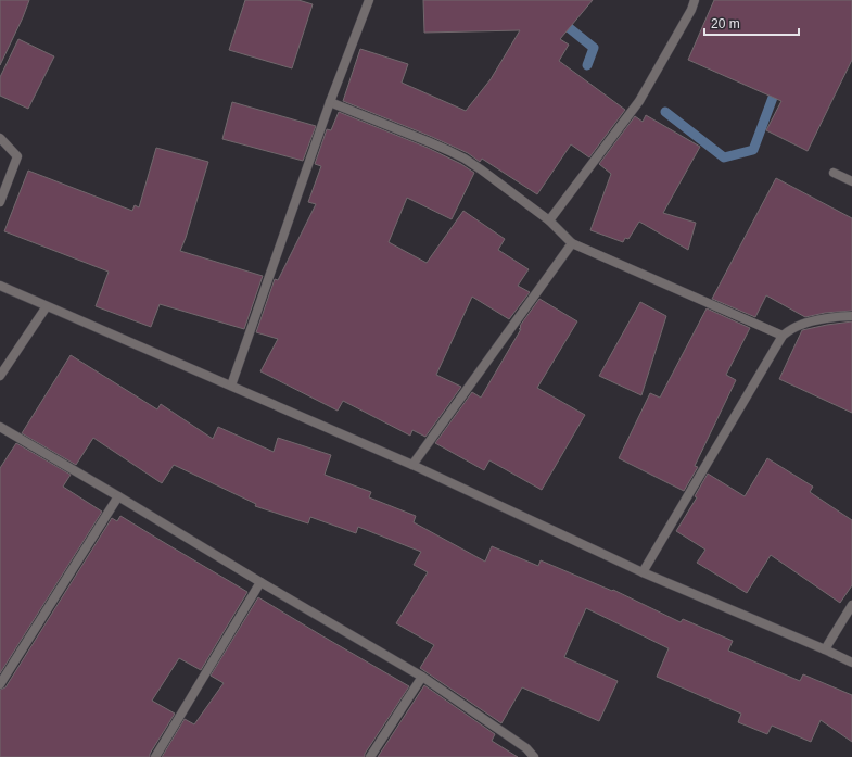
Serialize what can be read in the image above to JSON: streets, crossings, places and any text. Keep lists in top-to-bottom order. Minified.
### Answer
{"scale_bar":"20 m"}
